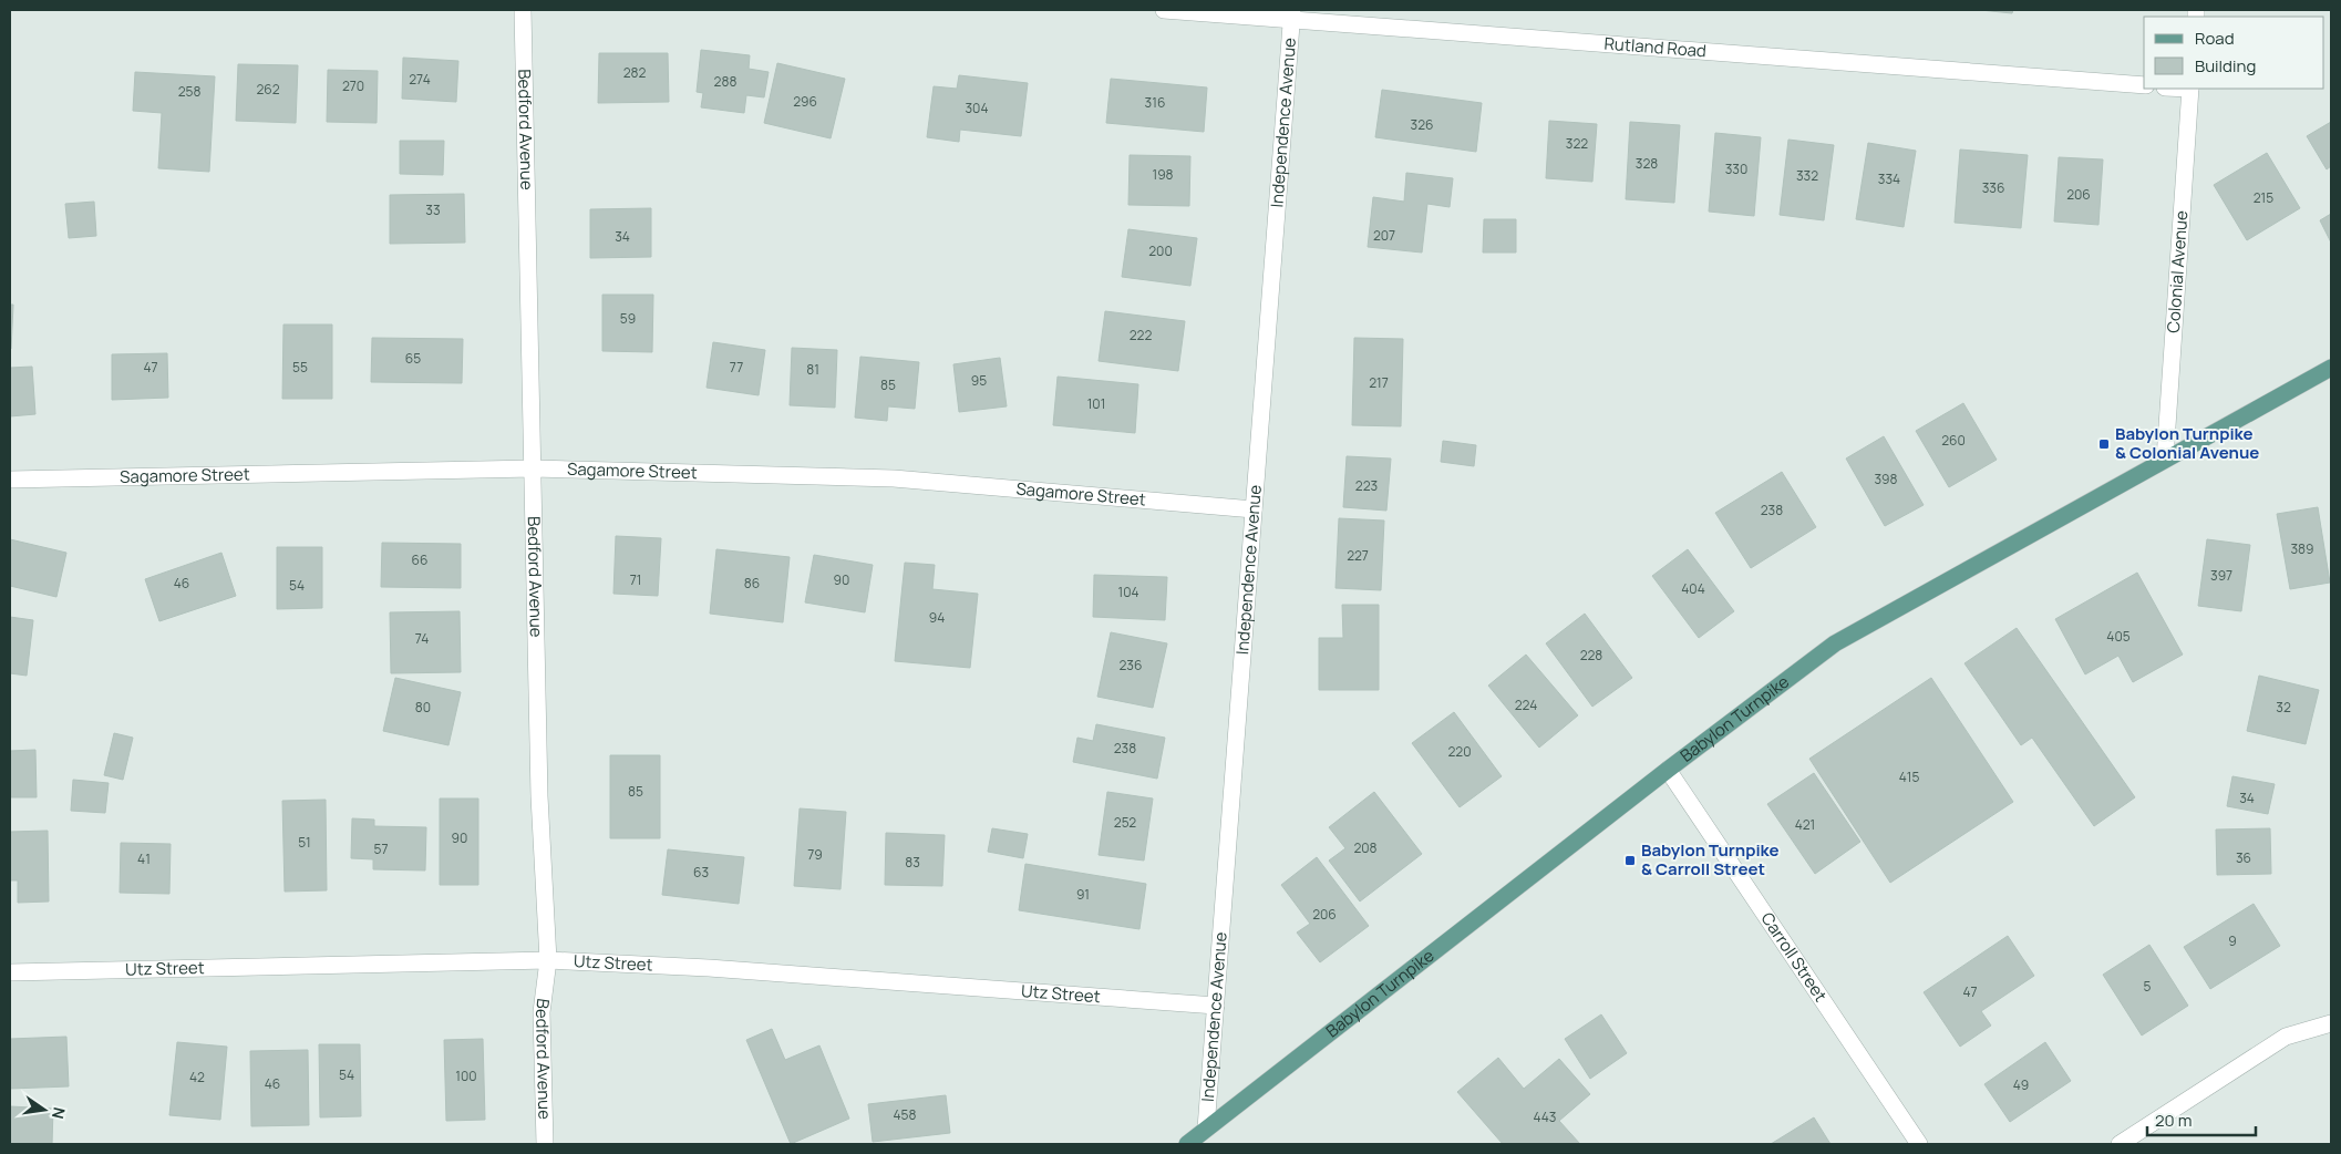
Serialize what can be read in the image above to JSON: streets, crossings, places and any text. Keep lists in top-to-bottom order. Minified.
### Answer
{"streets":{"main road":["Babylon Turnpike"],"street":["Rutland Road","Independence Avenue","Bedford Avenue","Colonial Avenue","Sagamore Street","Carroll Street","Utz Street"]},"crossings":[["Rutland Road","Independence Avenue"],["Independence Avenue","Sagamore Street"],["Independence Avenue","Babylon Turnpike"],["Independence Avenue","Utz Street"],["Bedford Avenue","Sagamore Street"],["Bedford Avenue","Utz Street"],["Colonial Avenue","Babylon Turnpike"],["Babylon Turnpike","Carroll Street"]],"places":{"transit":["Babylon Turnpike & Colonial Avenue","Babylon Turnpike & Carroll Street"]},"house_numbers":["282","274","288","270","262","258","296","316","304","326","322","328","330","198","332","334","336","206","215","33","207","34","200","59","222","65","47","55","77","81","95","217","85","101","260","398","223","238","389","227","66","397","71","90","46","86","54","404","104","94","405","74","228","236","224","80","32","238","220","415","85","34","252","421","90","51","208","57","79","36","41","83","63","91","206","9","5","47","54","100","42","46","49","458","443"],"legend":["Road","Building"],"scale_bar":"20 m","north":"right"}
